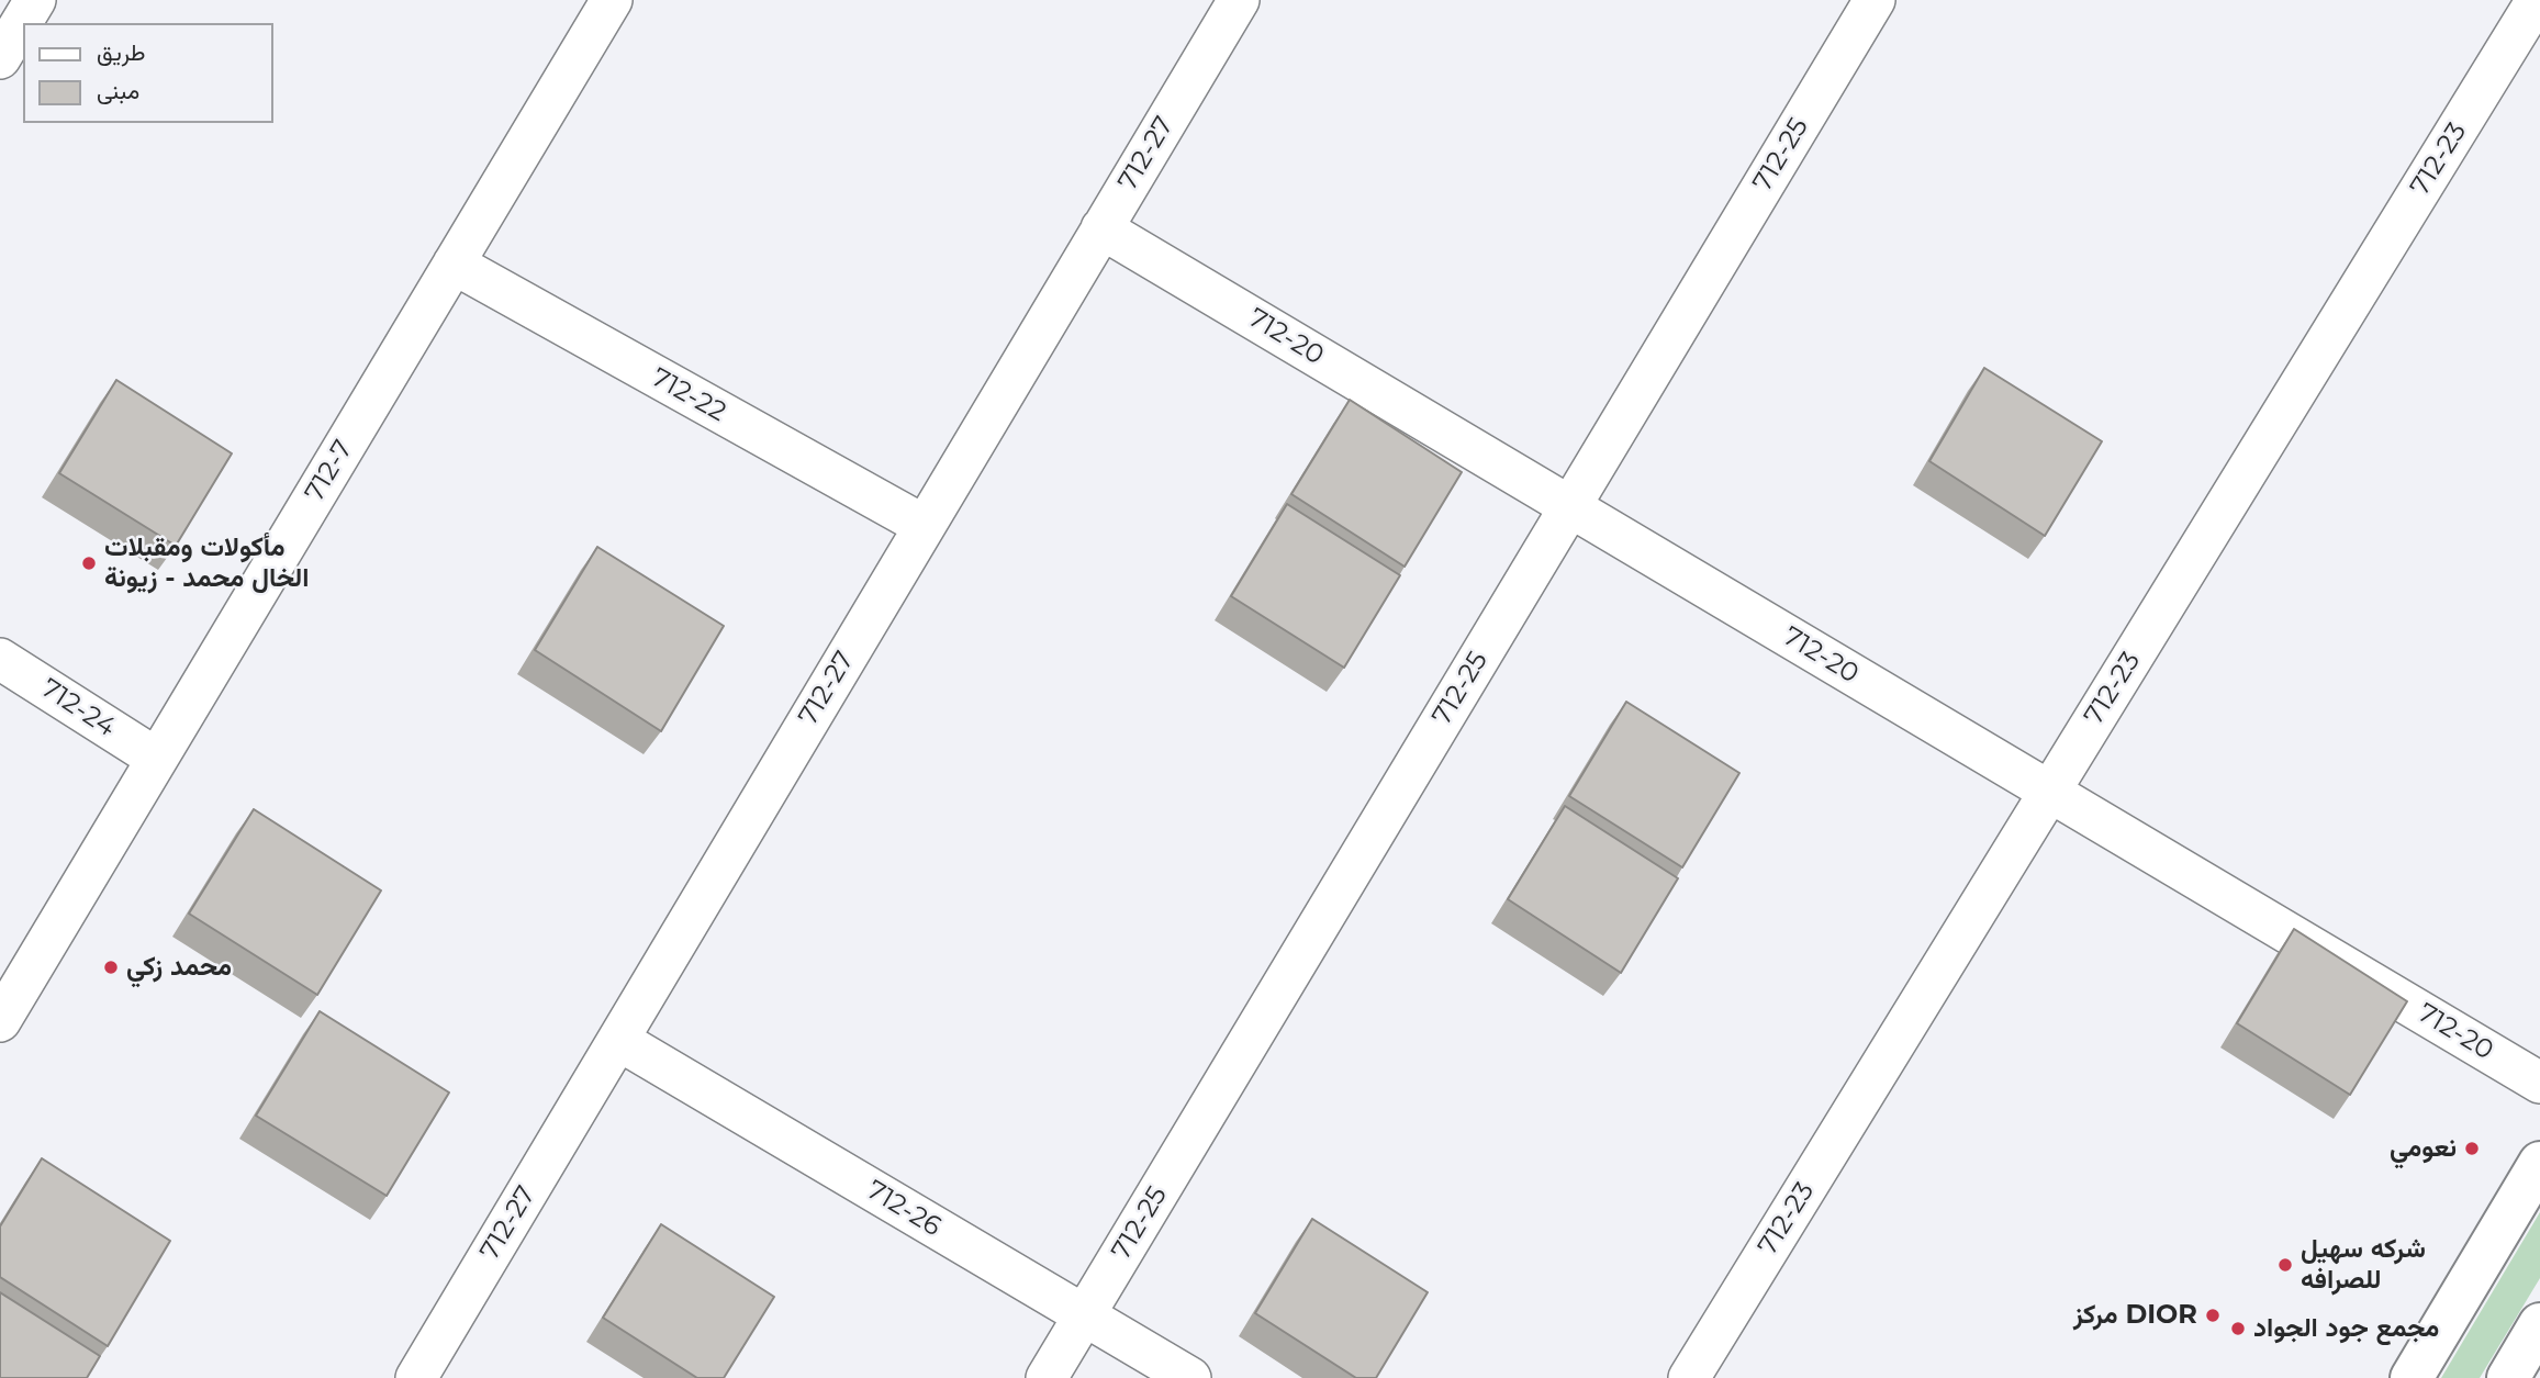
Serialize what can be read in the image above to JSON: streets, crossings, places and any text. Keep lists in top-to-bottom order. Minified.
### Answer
{"streets":{"street":["712-27","712-25","712-23","712-20","712-22","712-7","712-24","712-26"]},"crossings":[["712-27","712-20"],["712-27","712-22"],["712-27","712-26"],["712-25","712-20"],["712-25","712-26"],["712-23","712-20"],["712-22","712-7"],["712-7","712-24"]],"places":["مأكولات ومقبلات الخال محمد - زيونة","محمد زكي","نعومي","شركه سهيل للصرافه","مركز DIOR","مجمع جود الجواد"],"legend":["طريق","مبنى"]}
